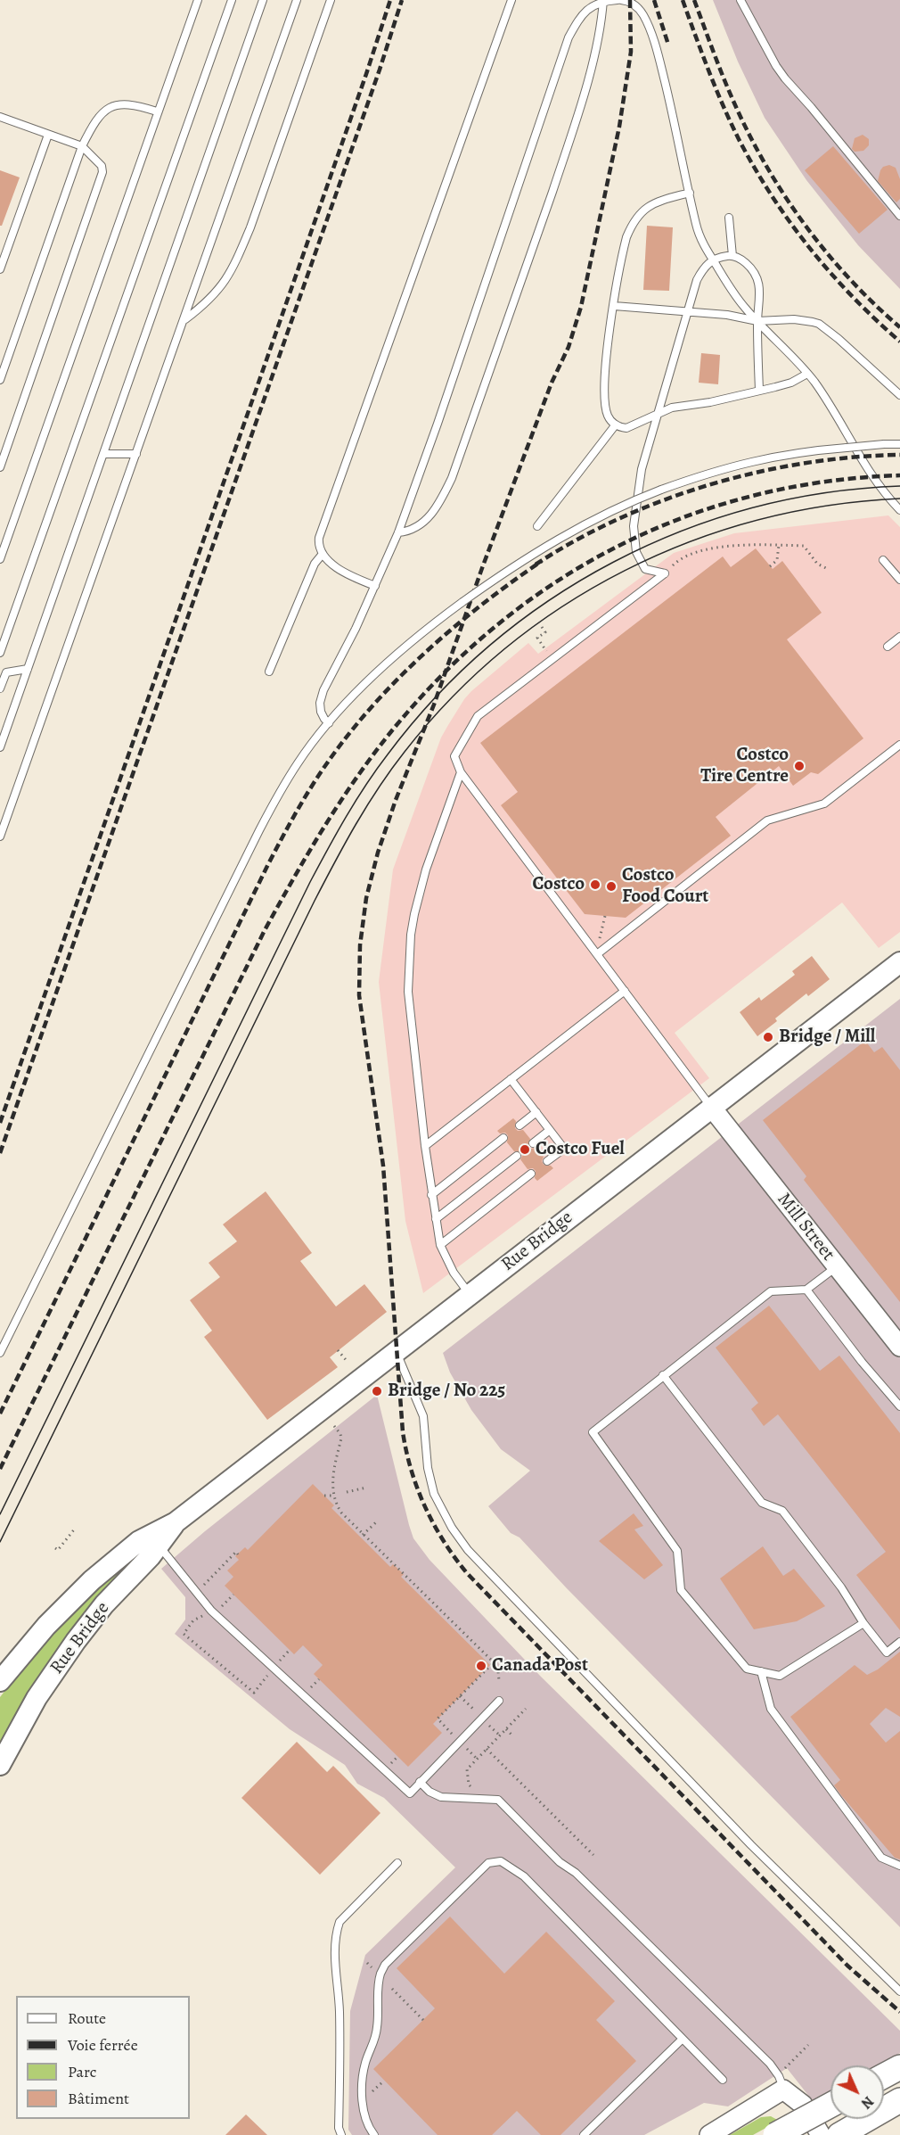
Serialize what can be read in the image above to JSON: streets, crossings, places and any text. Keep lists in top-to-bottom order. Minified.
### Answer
{"streets":{"main road":["Rue Bridge"],"street":["Mill Street"]},"crossings":[["Mill Street","Rue Bridge"]],"places":["Costco Tire Centre","Costco","Costco Food Court","Bridge / Mill","Costco Fuel","Bridge / No 225","Canada Post"],"legend":["Route","Voie ferrée","Parc","Bâtiment"],"north":"bottom right"}
